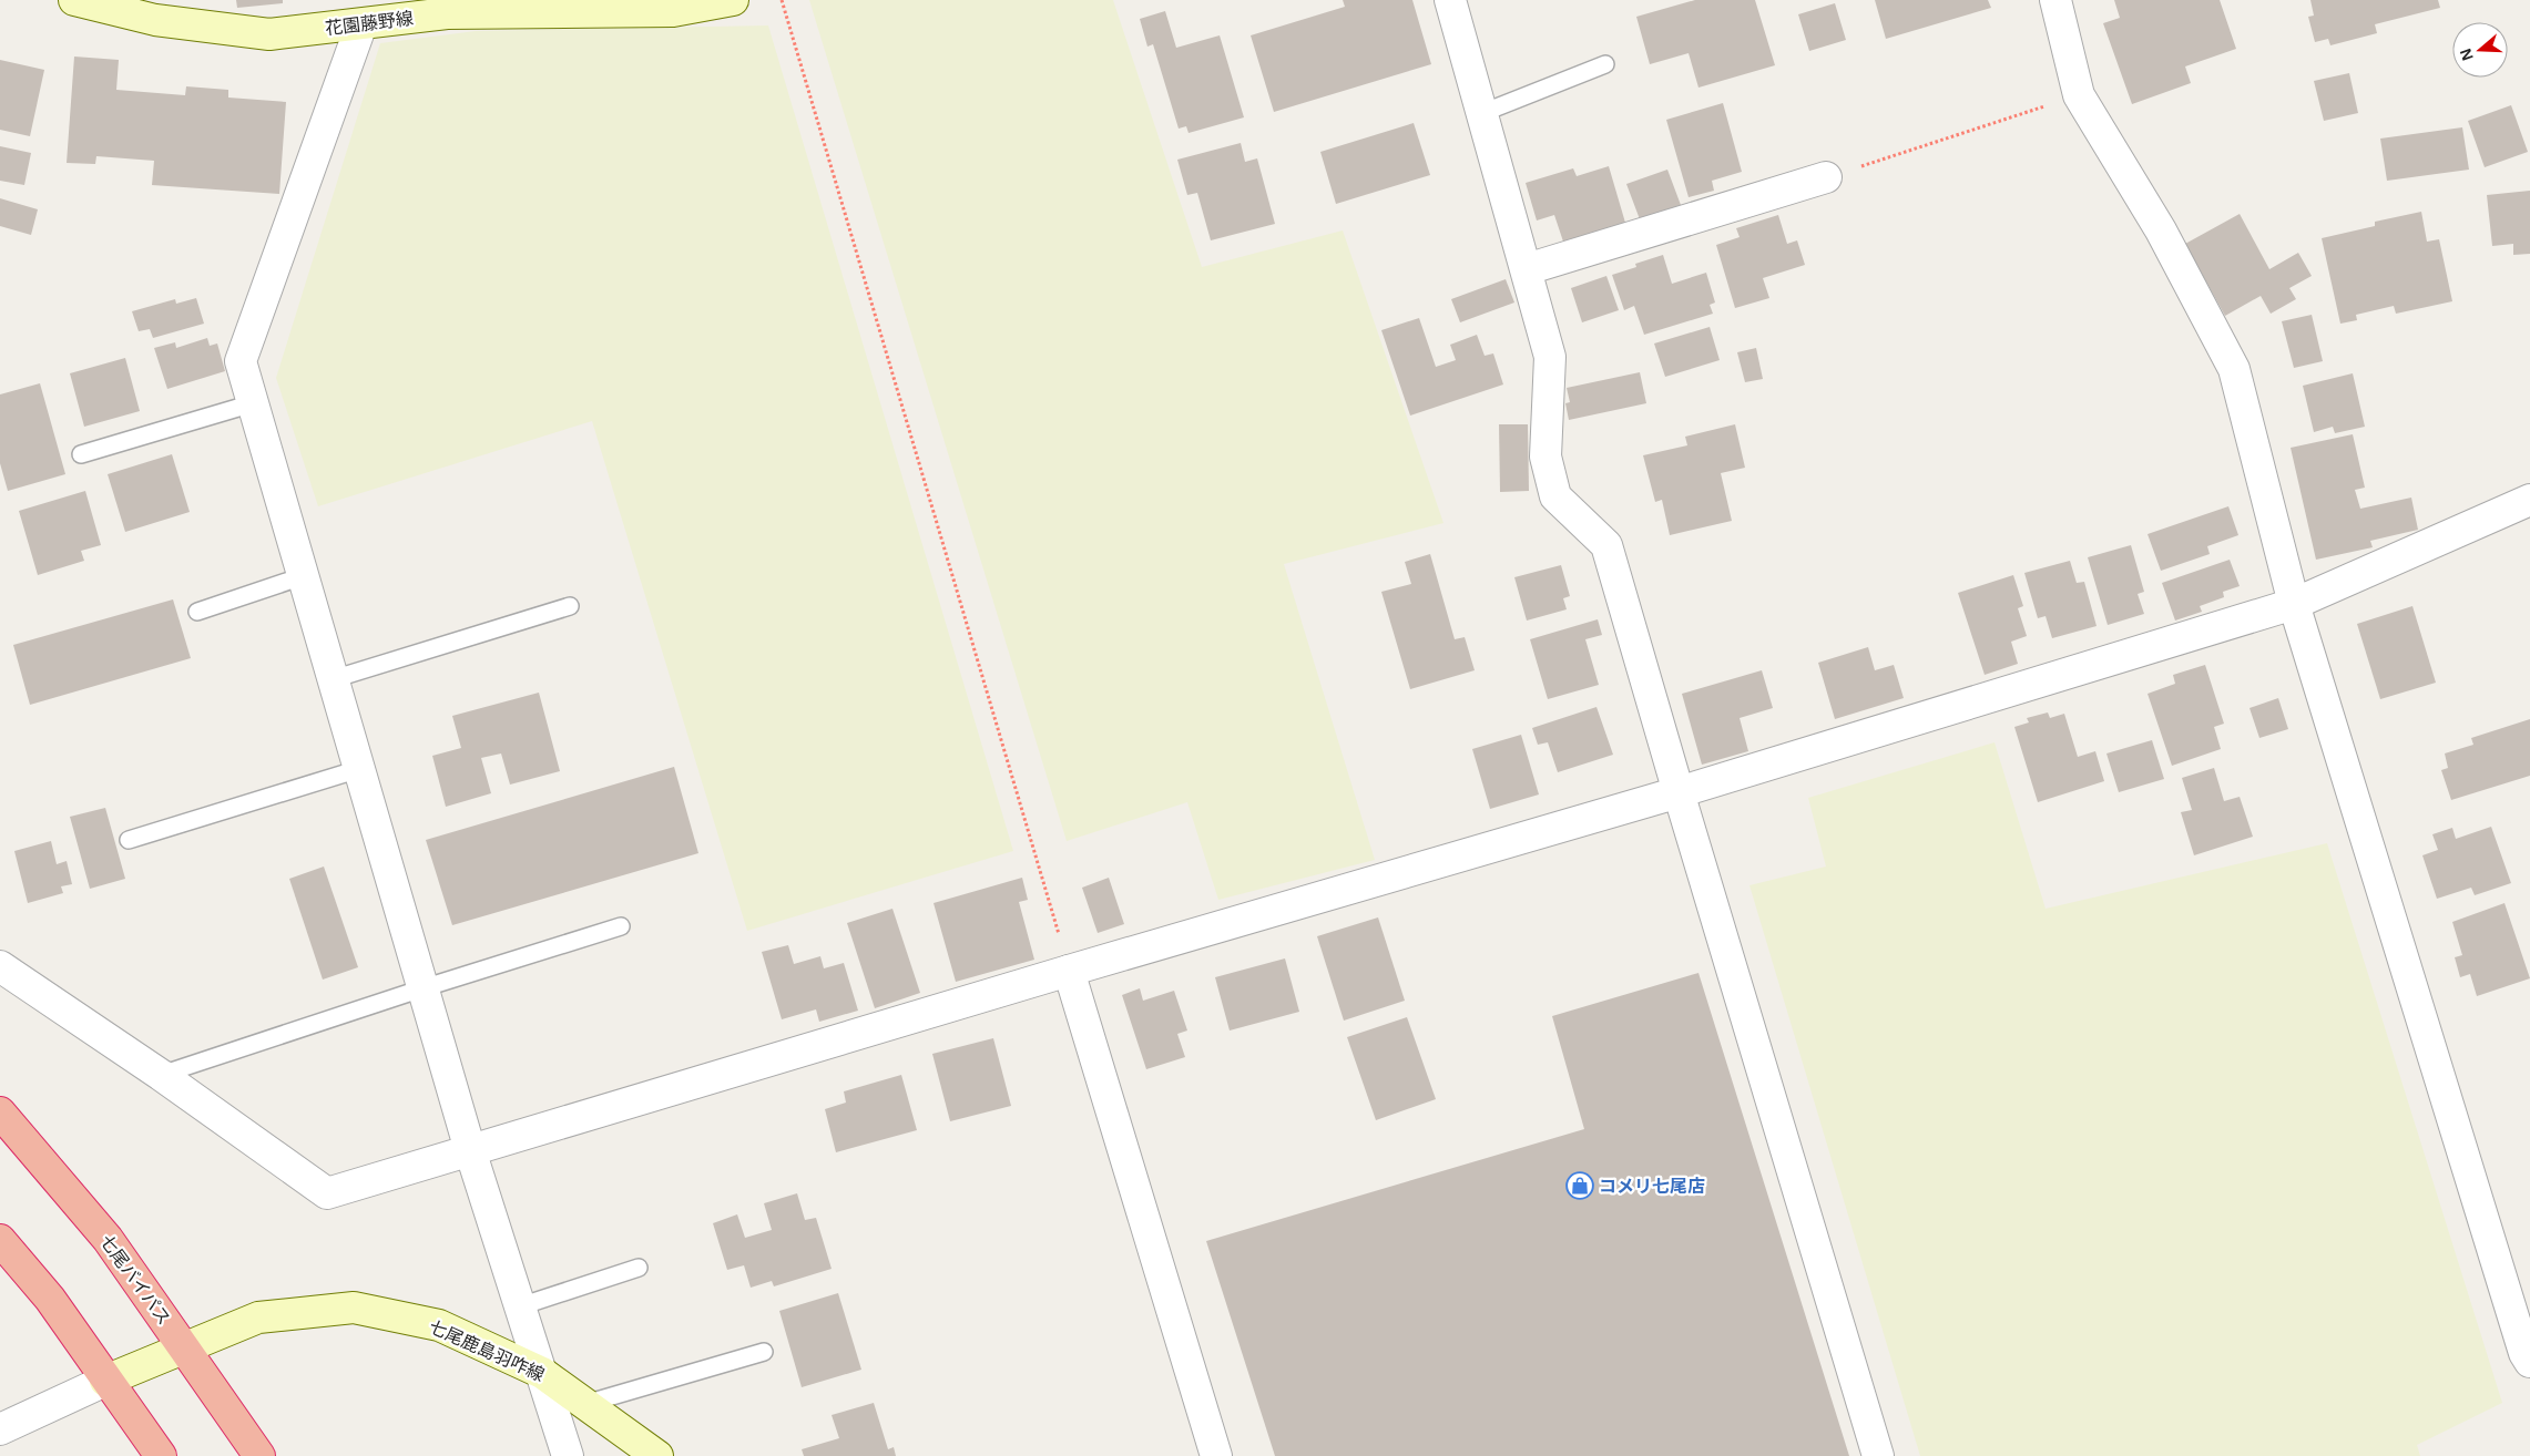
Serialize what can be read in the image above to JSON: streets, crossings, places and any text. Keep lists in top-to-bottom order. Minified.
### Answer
{"streets":{"highway":["七尾バイパス"],"main road":["花園藤野線","七尾鹿島羽咋線"]},"crossings":[["七尾バイパス","七尾鹿島羽咋線"]],"places":{"shop":["コメリ七尾店"]},"north":"left"}
